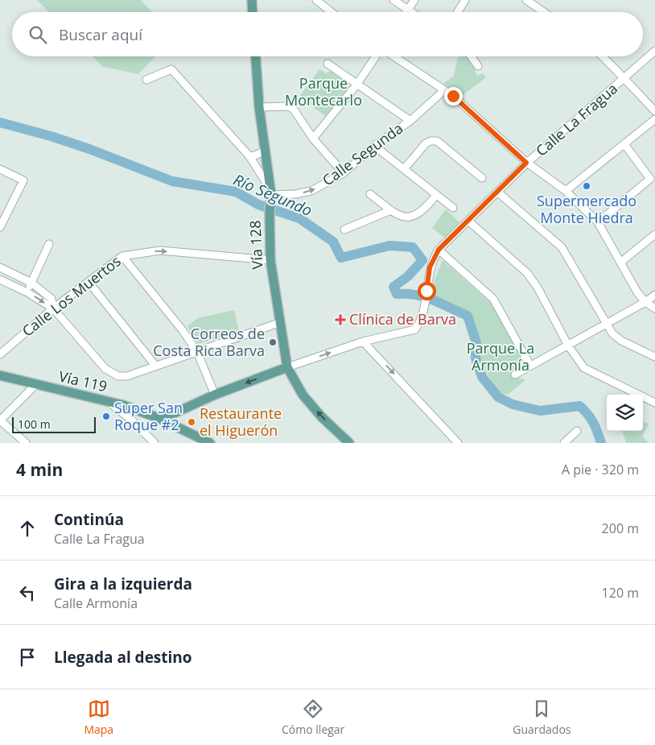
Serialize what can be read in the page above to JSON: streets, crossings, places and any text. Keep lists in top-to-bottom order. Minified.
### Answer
{"streets":{"main road":["Vía 128","Vía 119"],"street":["Calle La Fragua","Calle Segunda","Calle Los Muertos"]},"crossings":[["Calle Segunda","Vía 128"],["Vía 128","Calle Los Muertos"]],"one_way":["Calle Los Muertos"],"water":["Río Segundo"],"parks":["Parque Montecarlo","Parque La Armonía"],"places":{"other":["Supermercado Monte Hiedra","Correos de Costa Rica Barva","Super San Roque #2","Restaurante el Higuerón"],"health":["Clínica de Barva"]},"scale_bar":"100 m","page":{"search":"Buscar aquí","scale":"100 m","heading":["4 min","A pie · 320 m"],"list":[["Continúa","Calle La Fragua","200 m"],["Gira a la izquierda","Calle Armonía","120 m"],"Llegada al destino"],"nav":["Mapa","Cómo llegar","Guardados"]}}
